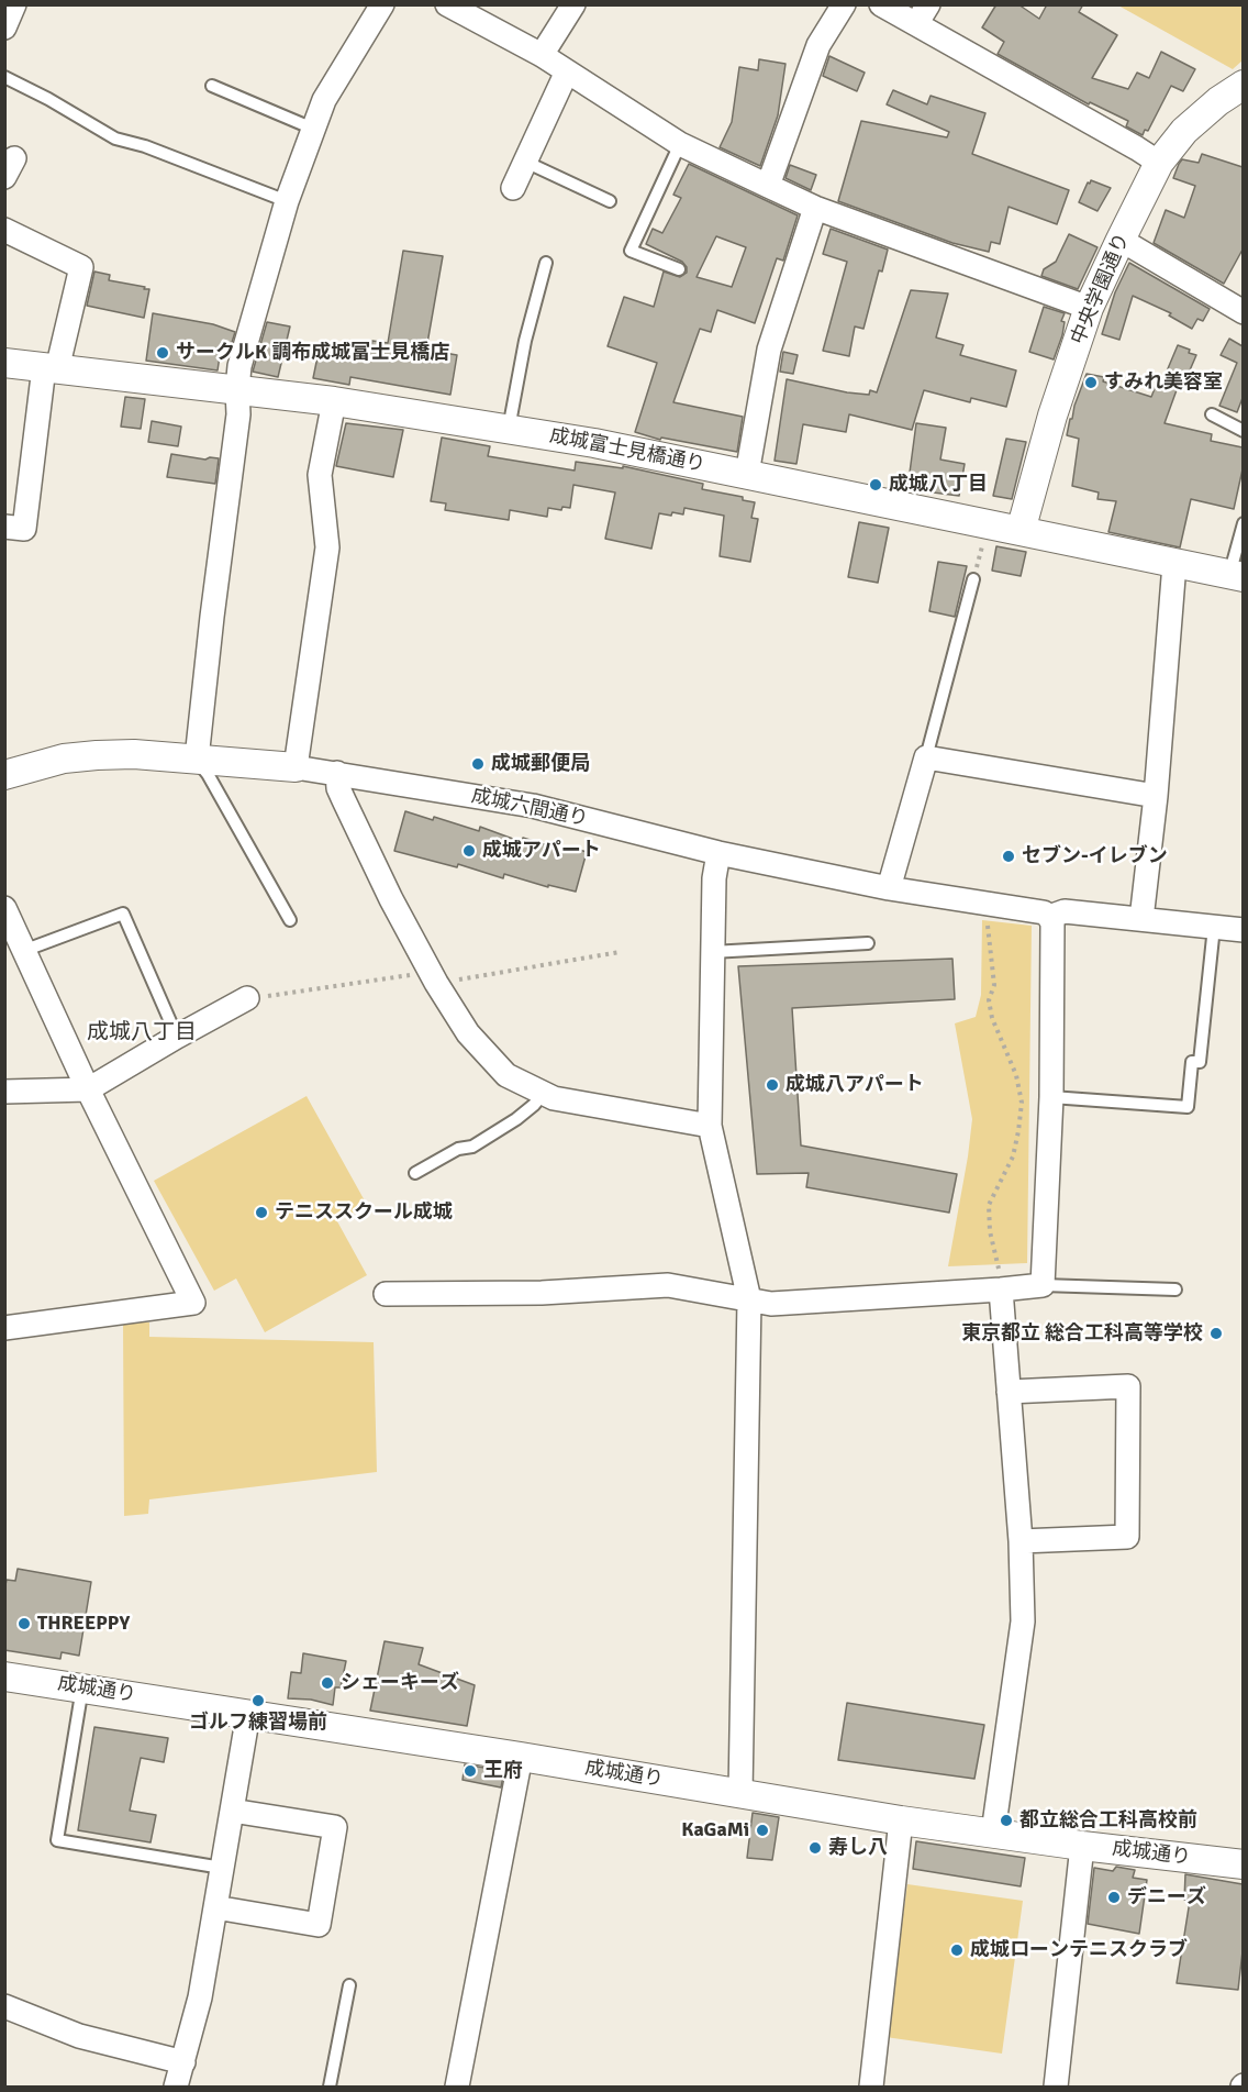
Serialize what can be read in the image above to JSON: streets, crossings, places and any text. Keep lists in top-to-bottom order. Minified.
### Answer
{"streets":{"street":["中央学園通り","成城富士見橋通り","成城六間通り","成城通り"]},"crossings":[["中央学園通り","成城富士見橋通り"]],"districts":["成城八丁目"],"places":["サークルK 調布成城富士見橋店","すみれ美容室","成城八丁目","成城郵便局","成城アパート","セブン-イレブン","成城八アパート","テニススクール成城","東京都立 総合工科高等学校","THREEPPY","シェーキーズ","ゴルフ練習場前","王府","都立総合工科高校前","KaGaMi","寿し八","デニーズ","成城ローンテニスクラブ"]}
